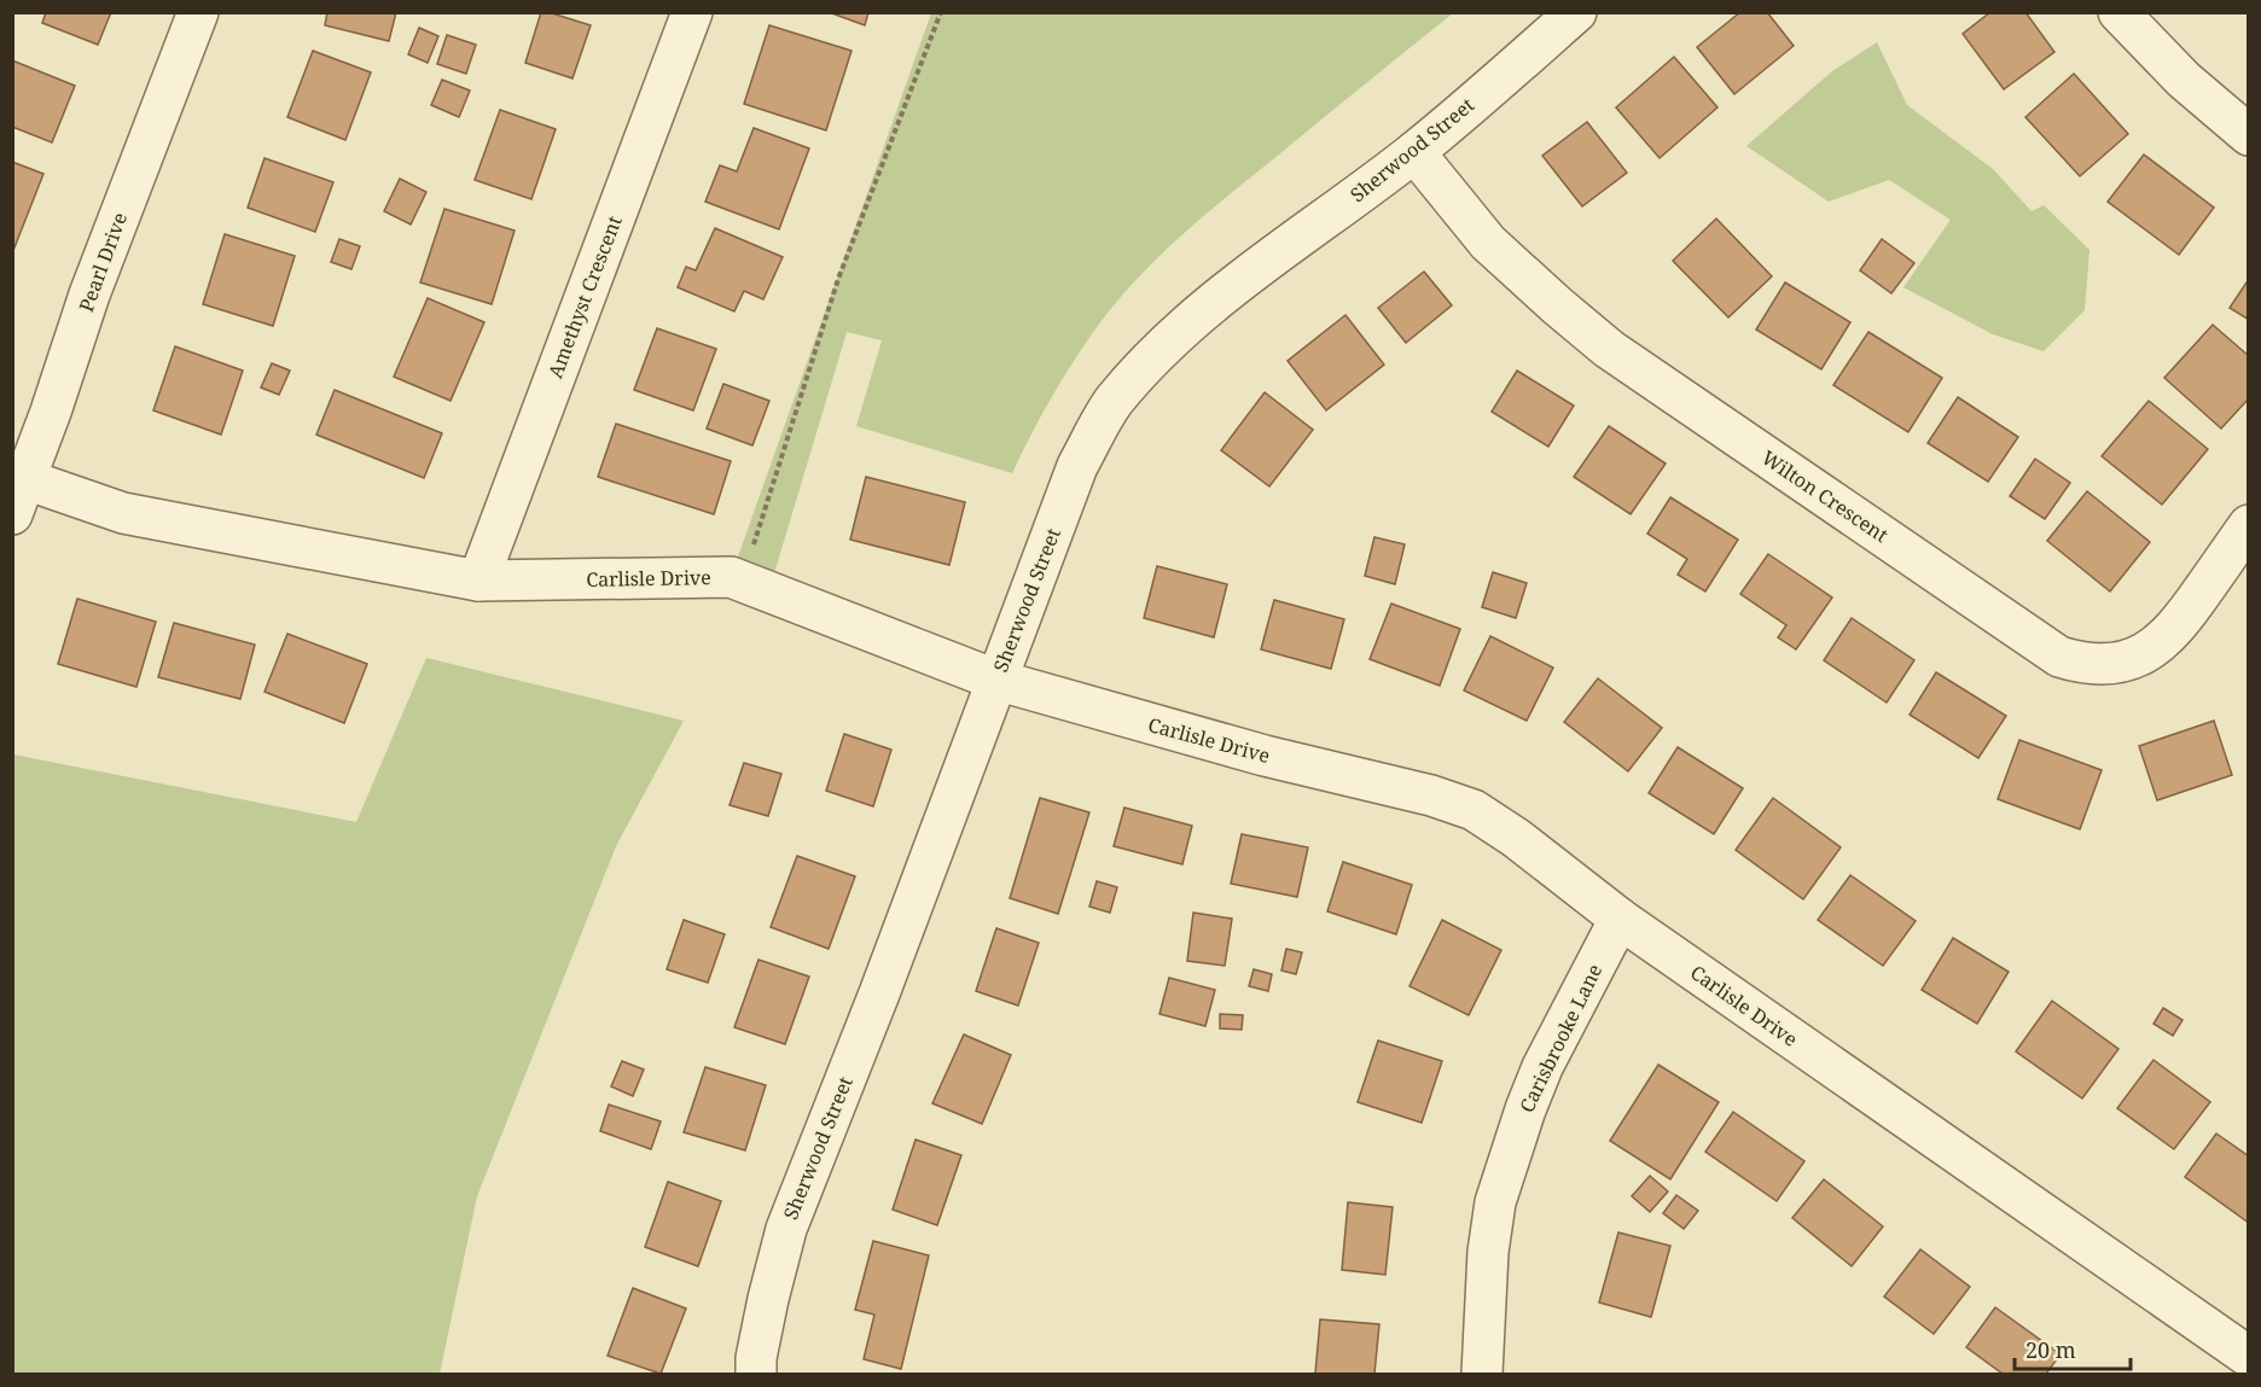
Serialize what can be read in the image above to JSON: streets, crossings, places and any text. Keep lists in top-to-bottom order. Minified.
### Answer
{"streets":{"street":["Sherwood Street","Pearl Drive","Amethyst Crescent","Wilton Crescent","Carlisle Drive","Carisbrooke Lane"]},"crossings":[["Sherwood Street","Wilton Crescent"],["Sherwood Street","Carlisle Drive"],["Pearl Drive","Carlisle Drive"],["Amethyst Crescent","Carlisle Drive"],["Carlisle Drive","Carisbrooke Lane"]],"scale_bar":"20 m"}
